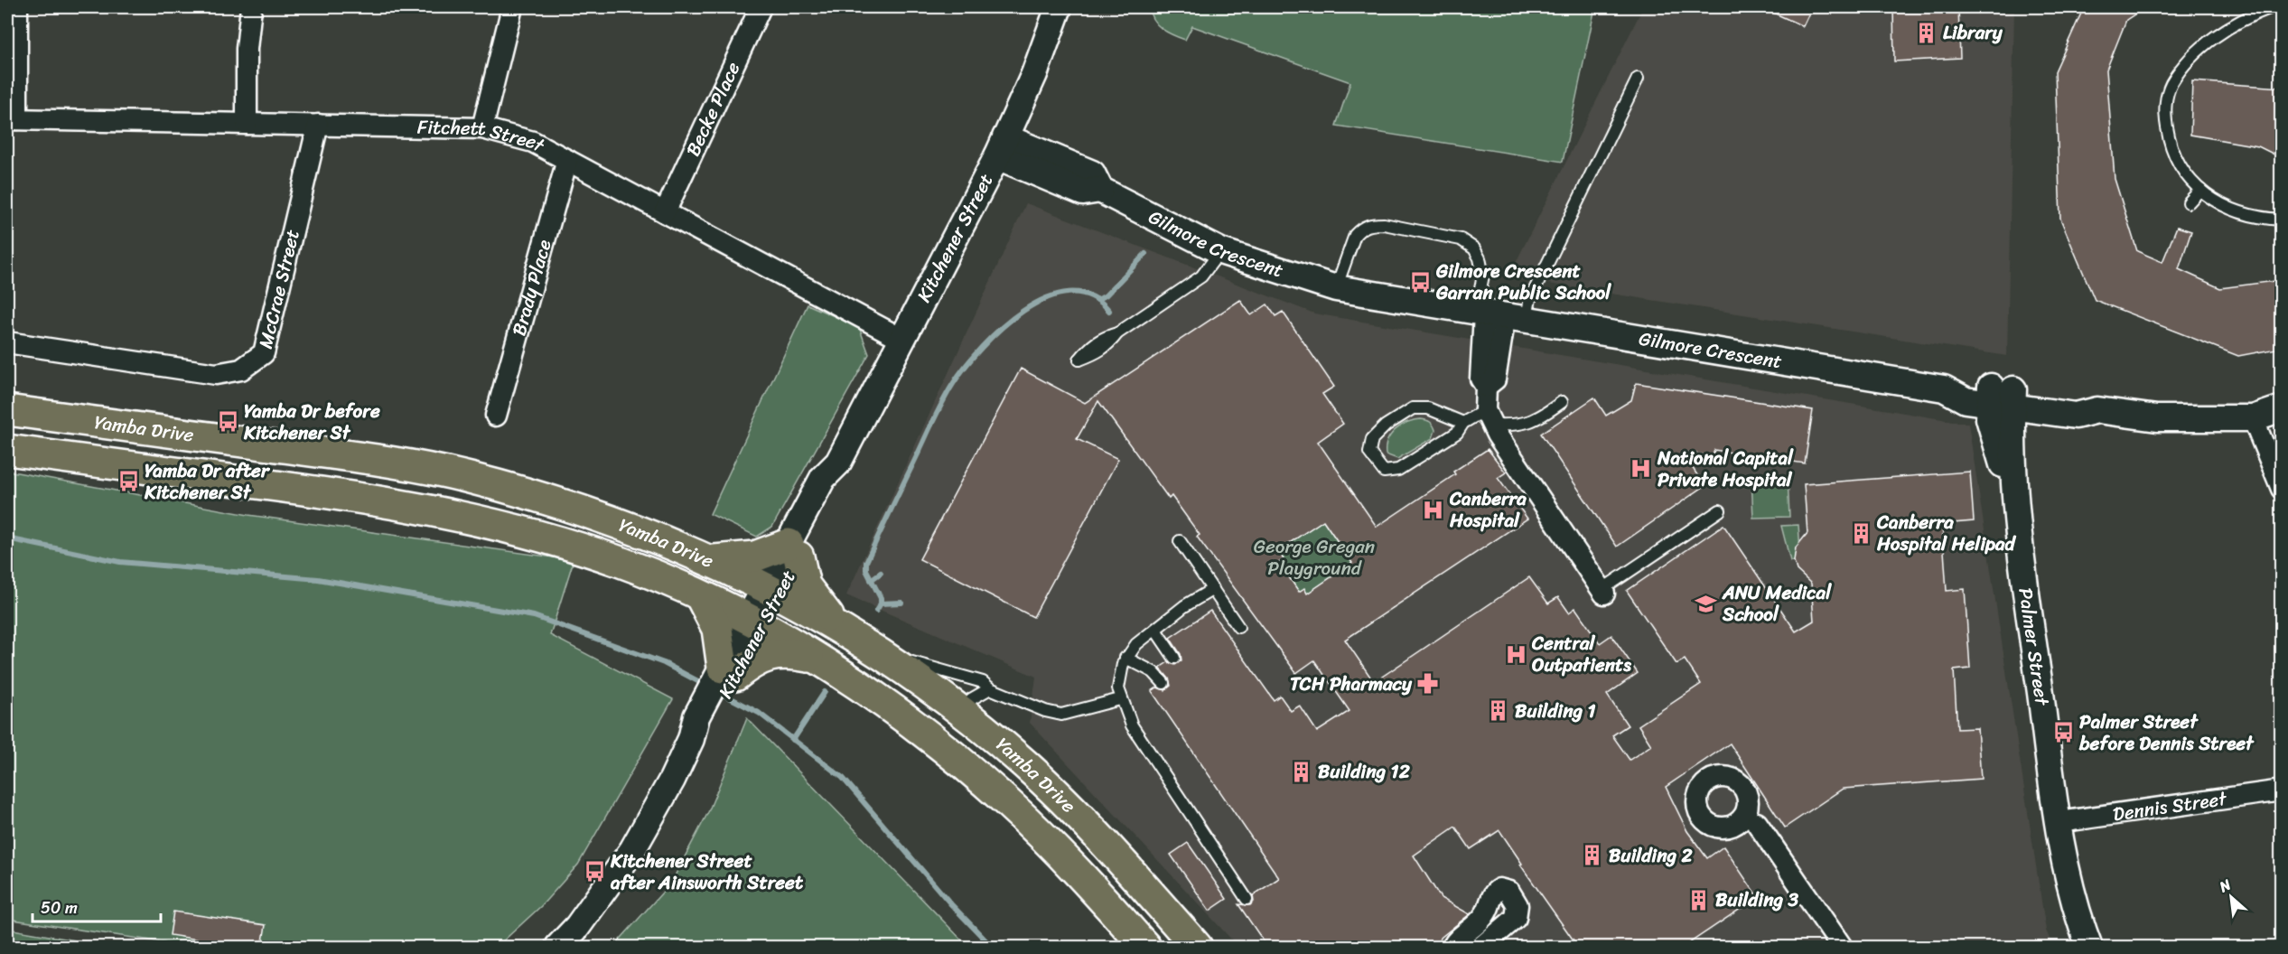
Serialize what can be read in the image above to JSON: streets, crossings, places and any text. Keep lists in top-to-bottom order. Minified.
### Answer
{"streets":{"main road":["Yamba Drive"],"street":["Becke Place","Fitchett Street","Kitchener Street","Gilmore Crescent","McCrae Street","Brady Place","Palmer Street","Dennis Street"]},"crossings":[["Becke Place","Fitchett Street"],["Fitchett Street","Kitchener Street"],["Fitchett Street","McCrae Street"],["Fitchett Street","Brady Place"],["Kitchener Street","Gilmore Crescent"],["Kitchener Street","Yamba Drive"],["Gilmore Crescent","Palmer Street"],["Palmer Street","Dennis Street"]],"parks":["George Gregan Playground"],"places":{"building":["Library","Canberra Hospital Helipad","Building 1","Building 12","Building 2","Building 3"],"bus stop":["Gilmore Crescent Garran Public School","Yamba Dr before Kitchener St","Yamba Dr after Kitchener St","Palmer Street before Dennis Street","Kitchener Street after Ainsworth Street"],"hospital":["National Capital Private Hospital","Canberra Hospital","Central Outpatients"],"school or university":["ANU Medical School"],"pharmacy":["TCH Pharmacy"]},"scale_bar":"50 m","north":"top left"}
